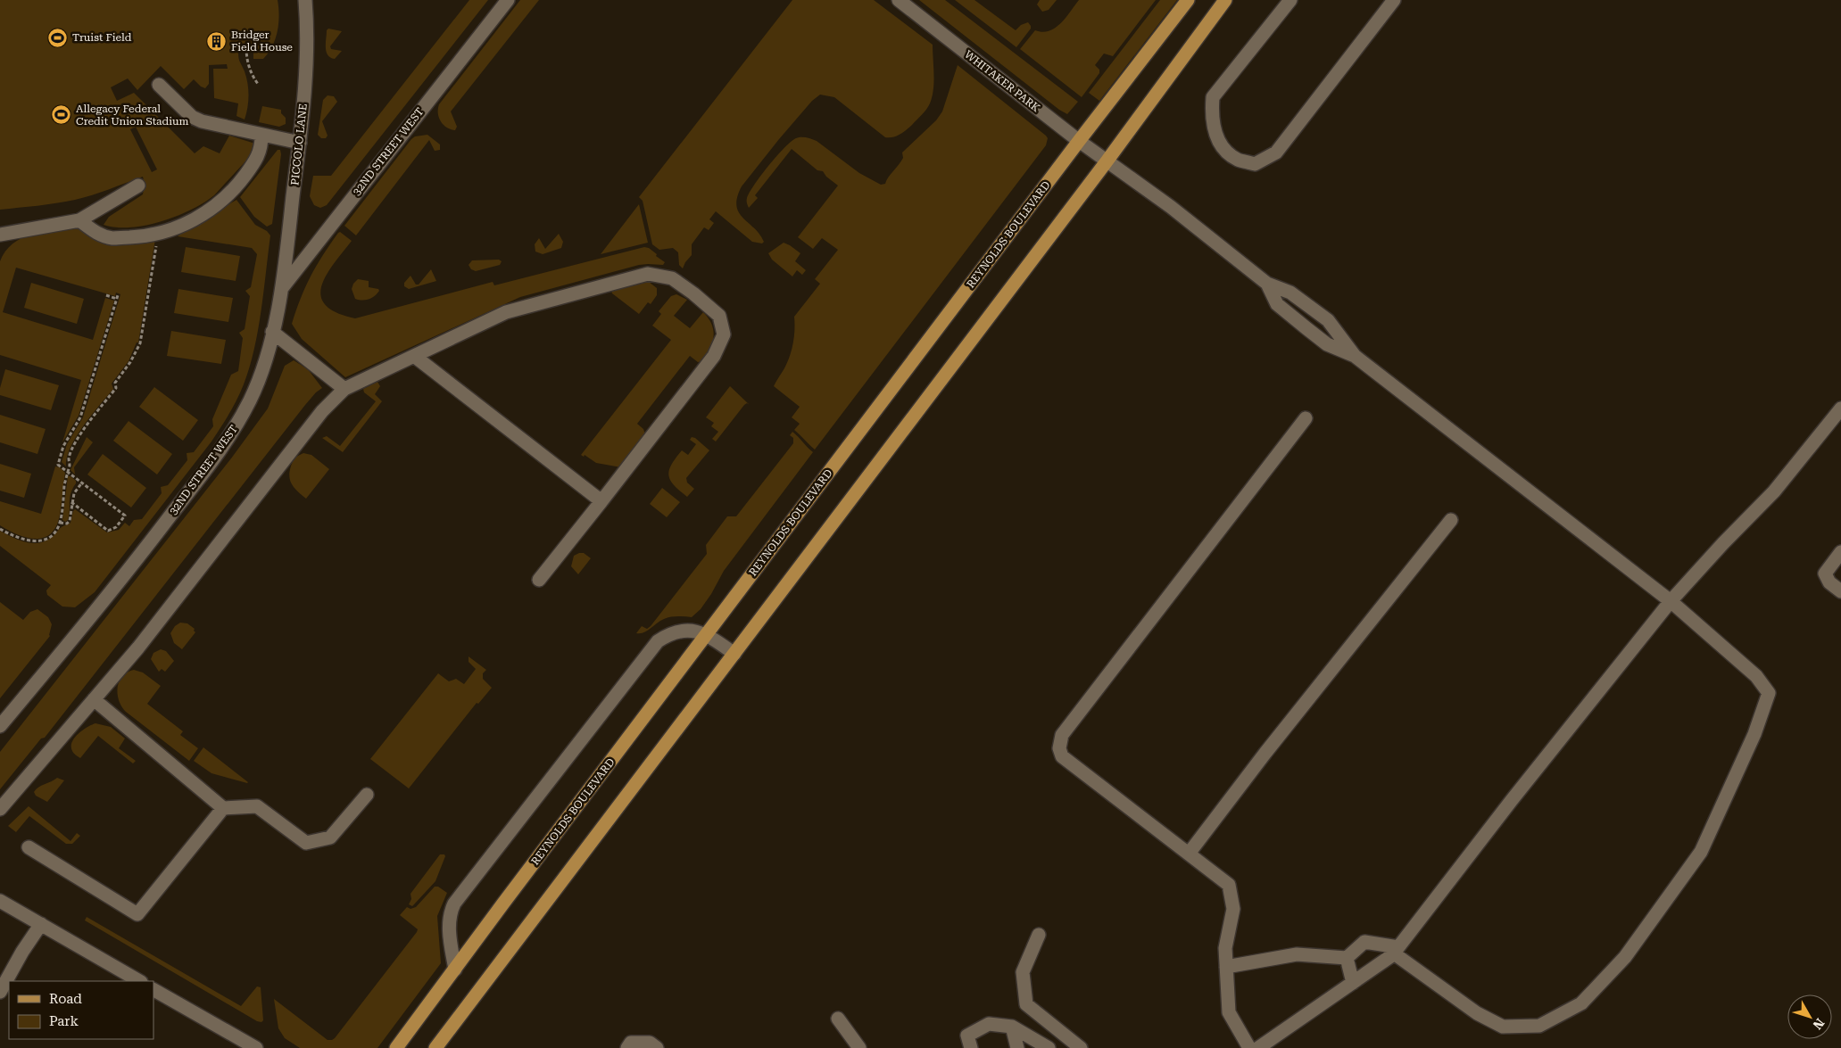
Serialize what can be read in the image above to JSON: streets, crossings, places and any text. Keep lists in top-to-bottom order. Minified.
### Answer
{"streets":{"main road":["REYNOLDS BOULEVARD"],"street":["WHITAKER PARK","PICCOLO LANE","32ND STREET WEST"]},"crossings":[["WHITAKER PARK","REYNOLDS BOULEVARD"],["PICCOLO LANE","32ND STREET WEST"]],"places":{"sports":["Truist Field","Allegacy Federal Credit Union Stadium"],"building":["Bridger Field House"]},"legend":["Road","Park"],"north":"bottom right"}
